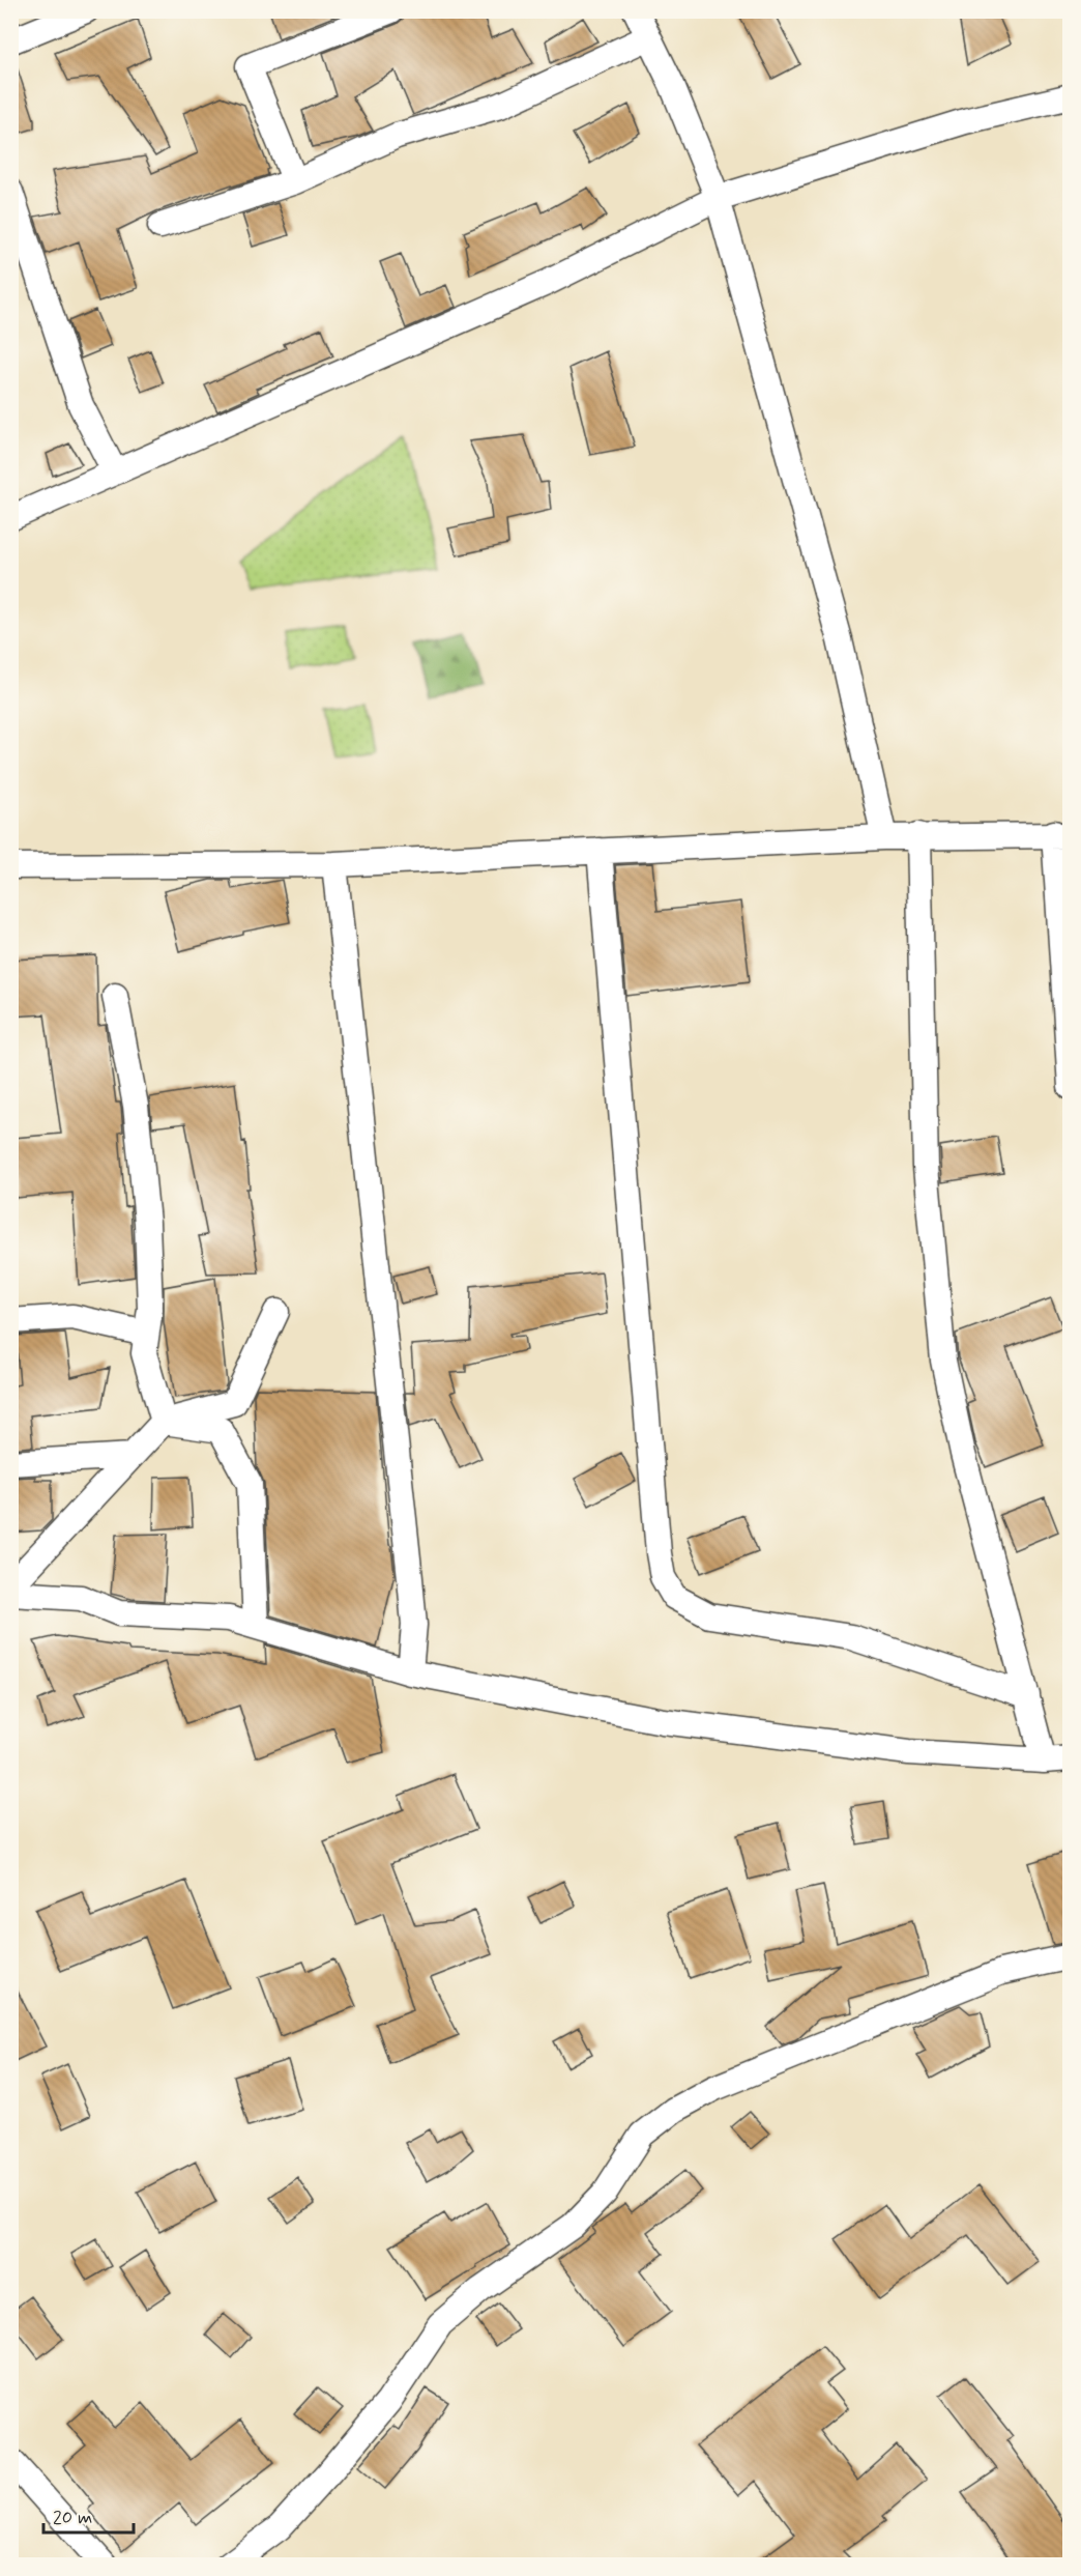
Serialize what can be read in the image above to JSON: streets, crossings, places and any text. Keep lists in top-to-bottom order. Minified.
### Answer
{"scale_bar":"20 m"}
